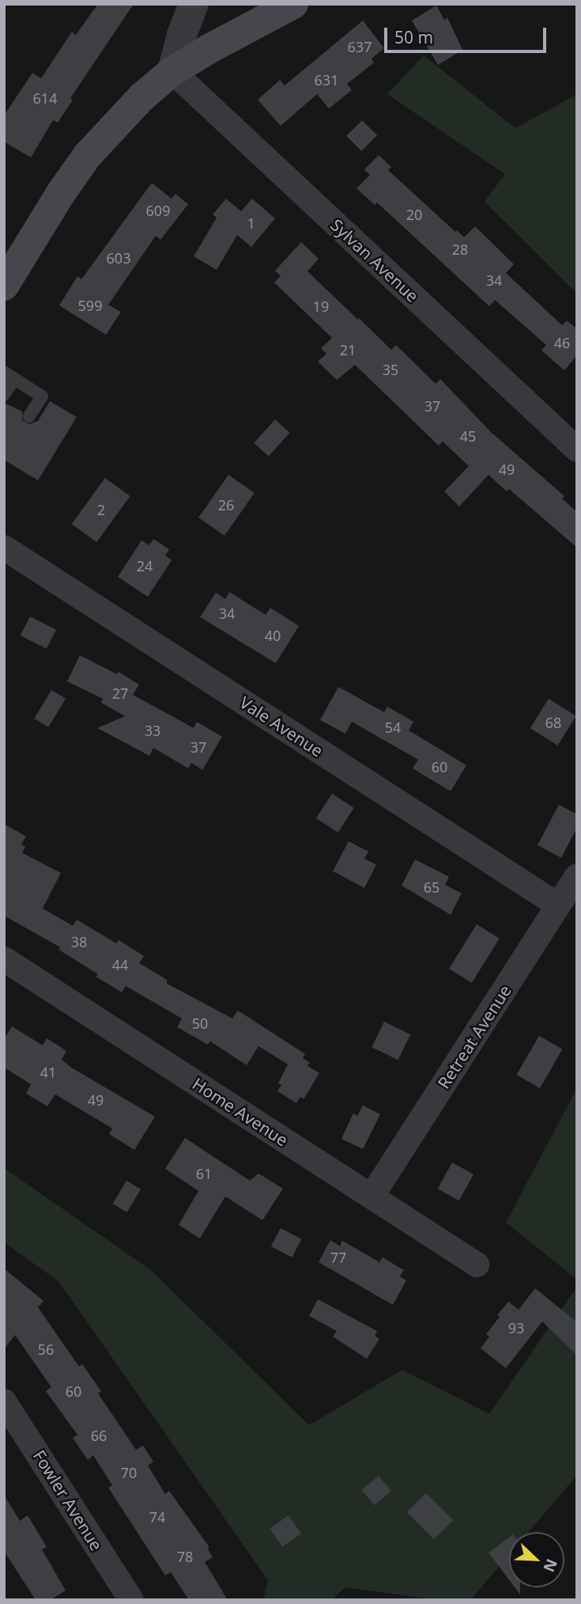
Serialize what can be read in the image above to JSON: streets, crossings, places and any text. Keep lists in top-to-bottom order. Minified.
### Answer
{"streets":{"street":["Sylvan Avenue","Vale Avenue","Retreat Avenue","Home Avenue","Fowler Avenue"]},"crossings":[["Vale Avenue","Retreat Avenue"],["Retreat Avenue","Home Avenue"]],"house_numbers":["637","631","614","609","20","1","28","603","34","599","19","46","21","35","37","45","49","26","2","24","34","40","27","68","54","33","37","60","65","38","44","50","41","49","61","77","93","56","60","66","70","74","78"],"scale_bar":"50 m","north":"bottom right"}
